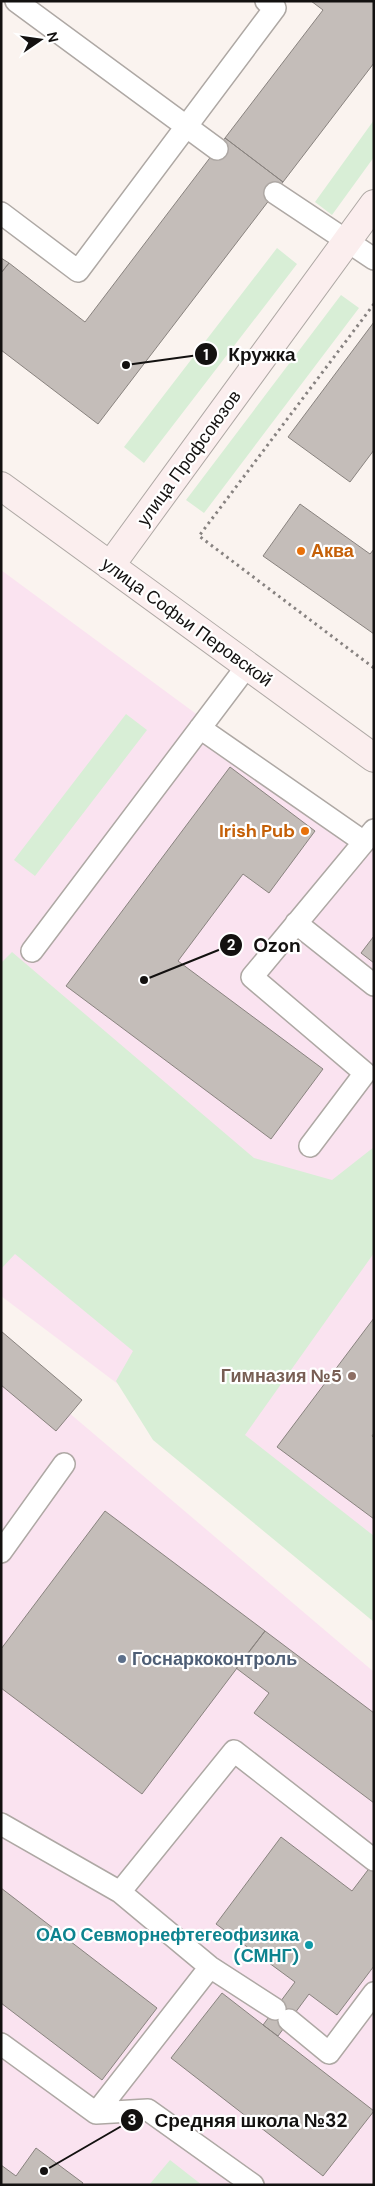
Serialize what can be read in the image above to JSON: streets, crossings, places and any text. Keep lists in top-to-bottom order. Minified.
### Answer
{"streets":{"street":["улица Профсоюзов","улица Софьи Перовской"]},"crossings":[["улица Профсоюзов","улица Софьи Перовской"]],"places":["Кружка","Аква","Irish Pub","Ozon","Гимназия №5","Госнаркоконтроль","ОАО Севморнефтегеофизика (СМНГ)","Средняя школа №32"],"north":"right"}
